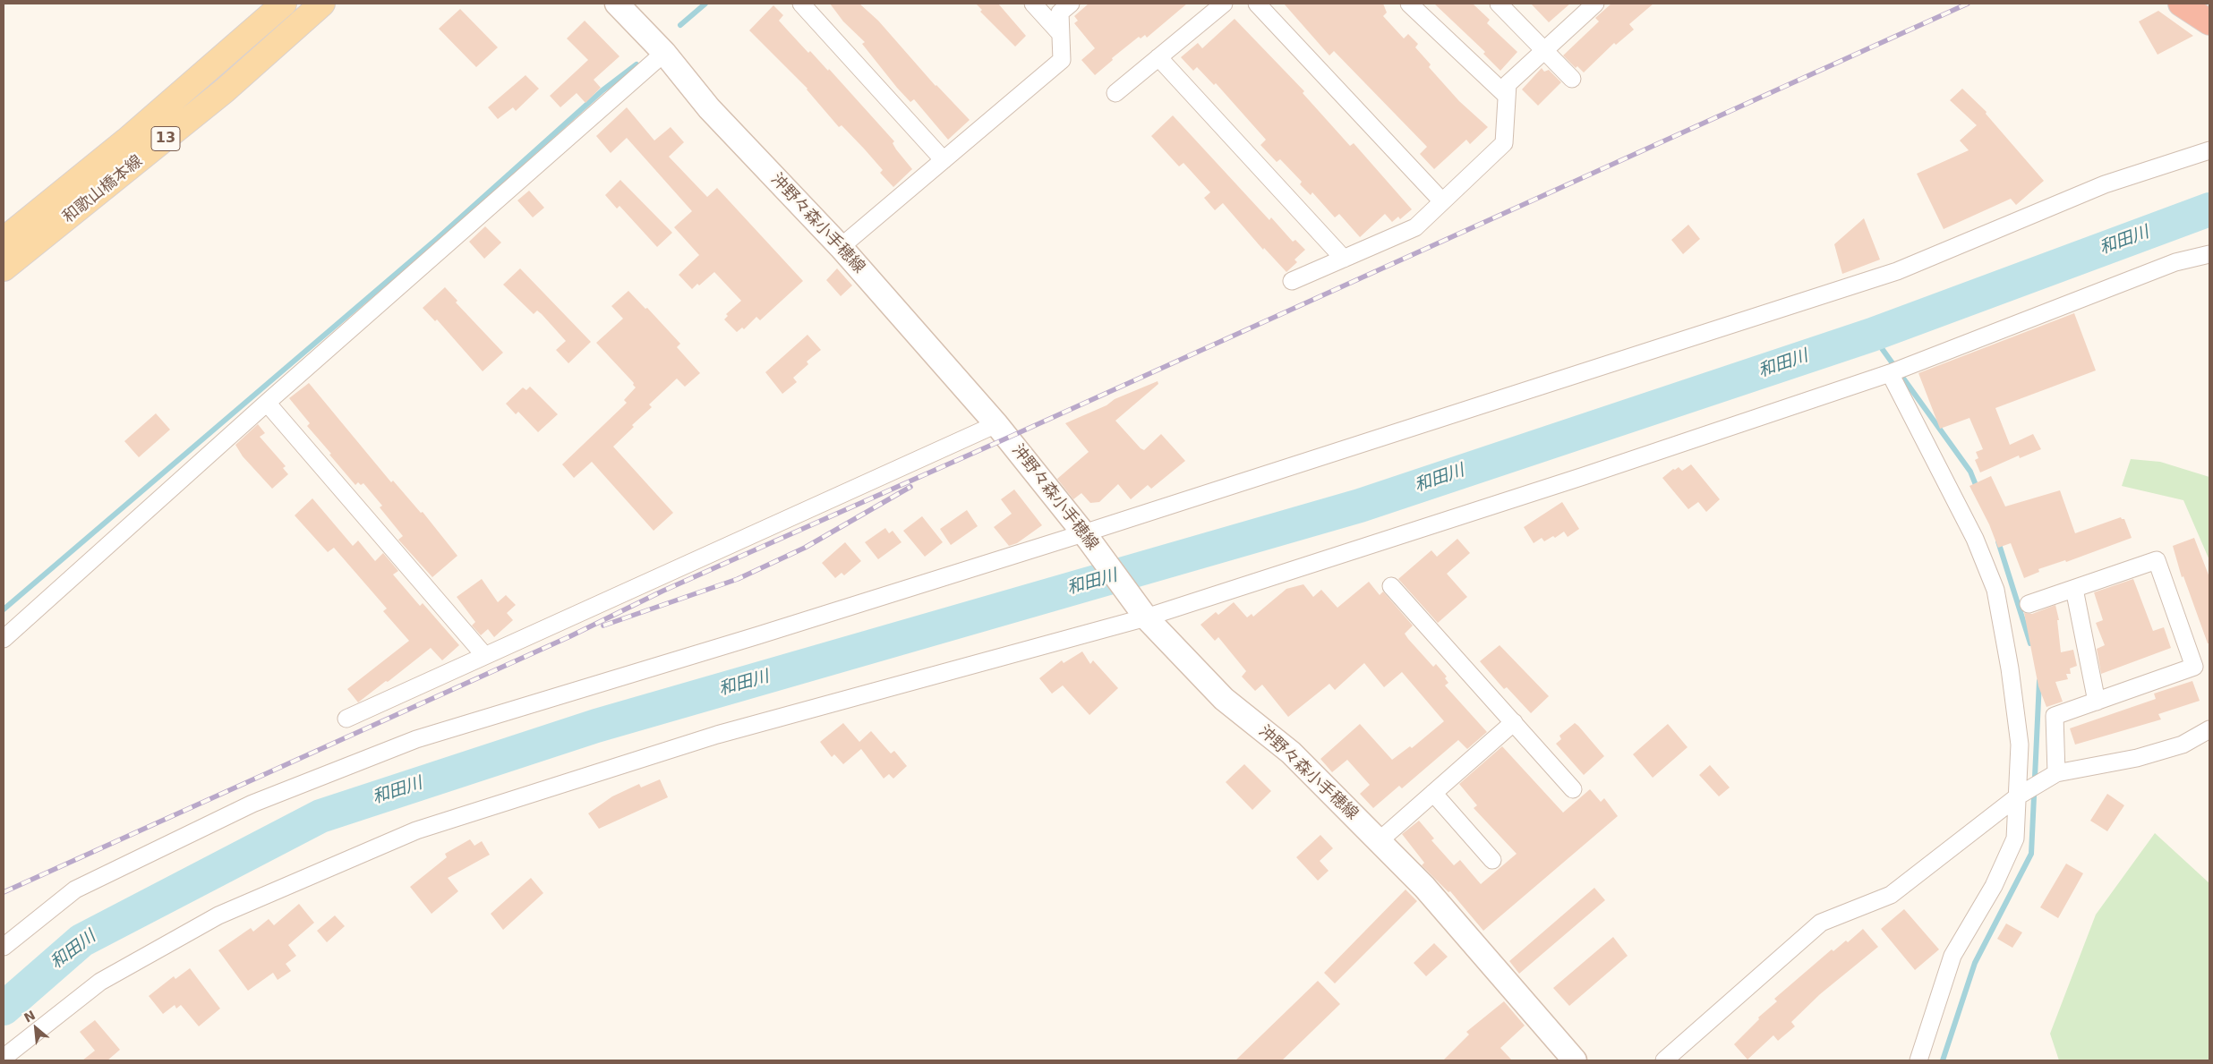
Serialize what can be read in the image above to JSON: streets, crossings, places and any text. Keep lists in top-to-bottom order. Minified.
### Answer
{"streets":{"main road":["13","和歌山橋本線","沖野々森小手穂線"]},"water":["和田川"],"north":"top left"}
